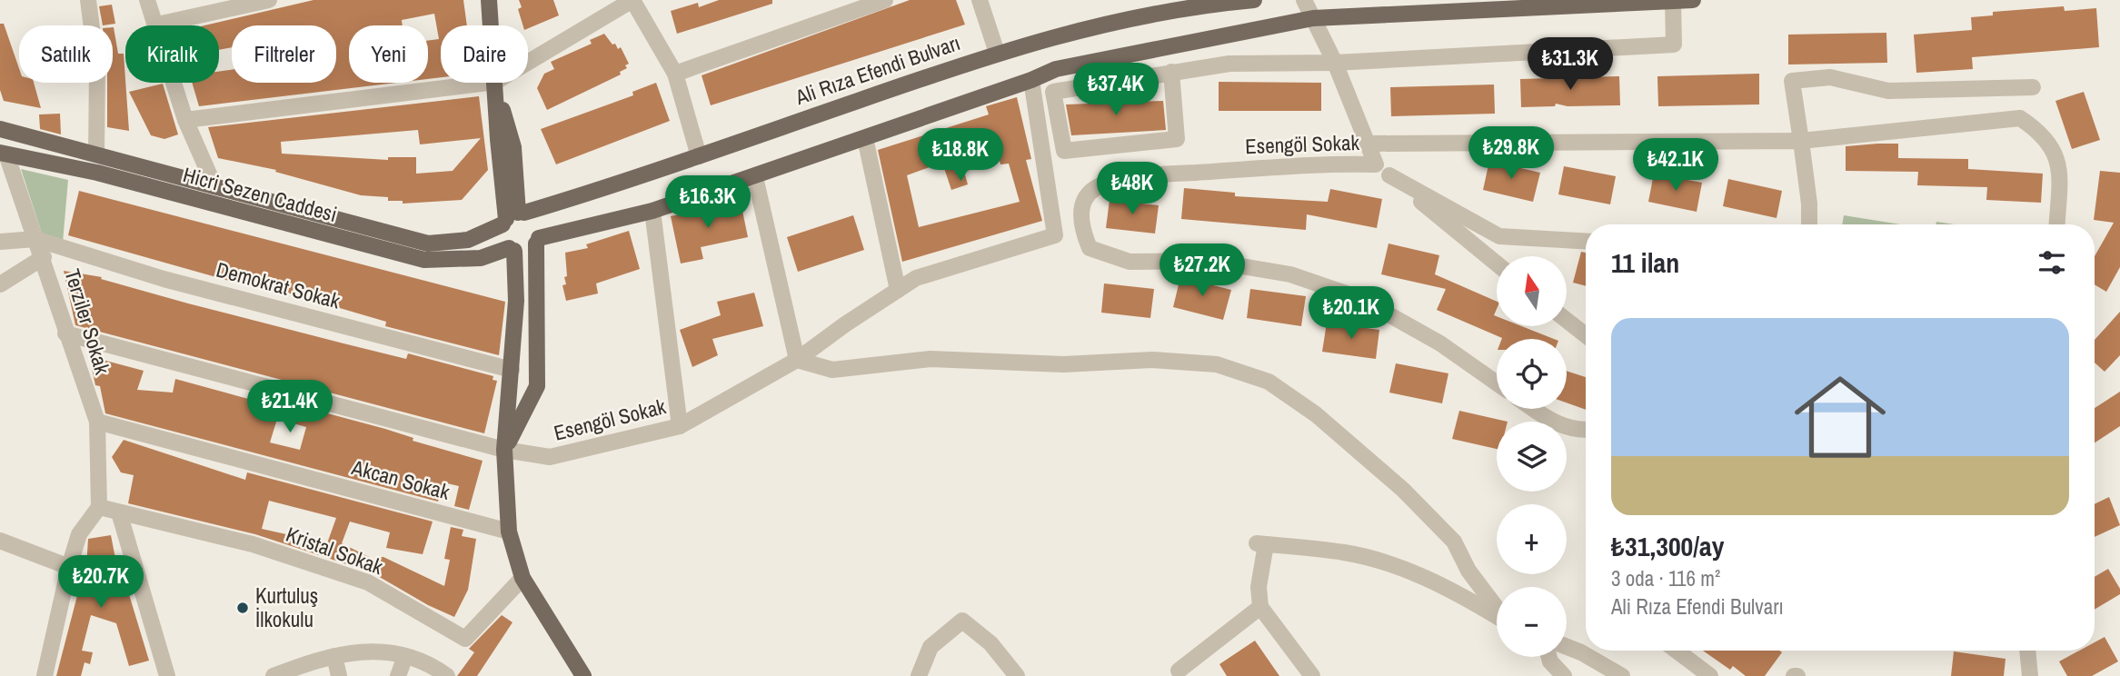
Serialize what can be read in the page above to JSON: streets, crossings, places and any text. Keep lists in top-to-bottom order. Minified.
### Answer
{"streets":{"main road":["Ali Rıza Efendi Bulvarı","Hicri Sezen Caddesi"],"street":["Esengöl Sokak","Demokrat Sokak","Terziler Sokak","Akcan Sokak","Kristal Sokak"]},"crossings":[["Ali Rıza Efendi Bulvarı","Hicri Sezen Caddesi"],["Esengöl Sokak","Terziler Sokak"],["Hicri Sezen Caddesi","Terziler Sokak"],["Demokrat Sokak","Terziler Sokak"],["Terziler Sokak","Akcan Sokak"],["Terziler Sokak","Kristal Sokak"]],"places":["Kurtuluş İlkokulu"],"north":"top","page":{"chip":["Satılık","Kiralık","Filtreler","Yeni","Daire"],"price":["₺31.3K","₺37.4K","₺29.8K","₺18.8K","₺42.1K","₺48K","₺16.3K","₺27.2K","₺20.1K","₺21.4K","₺20.7K"],"heading":"11 ilan","map_buttons":["+","−"],"list":[{"name":"₺31,300/ay","note":"3 oda · 116 m² · Ali Rıza Efendi Bulvarı"}]}}
